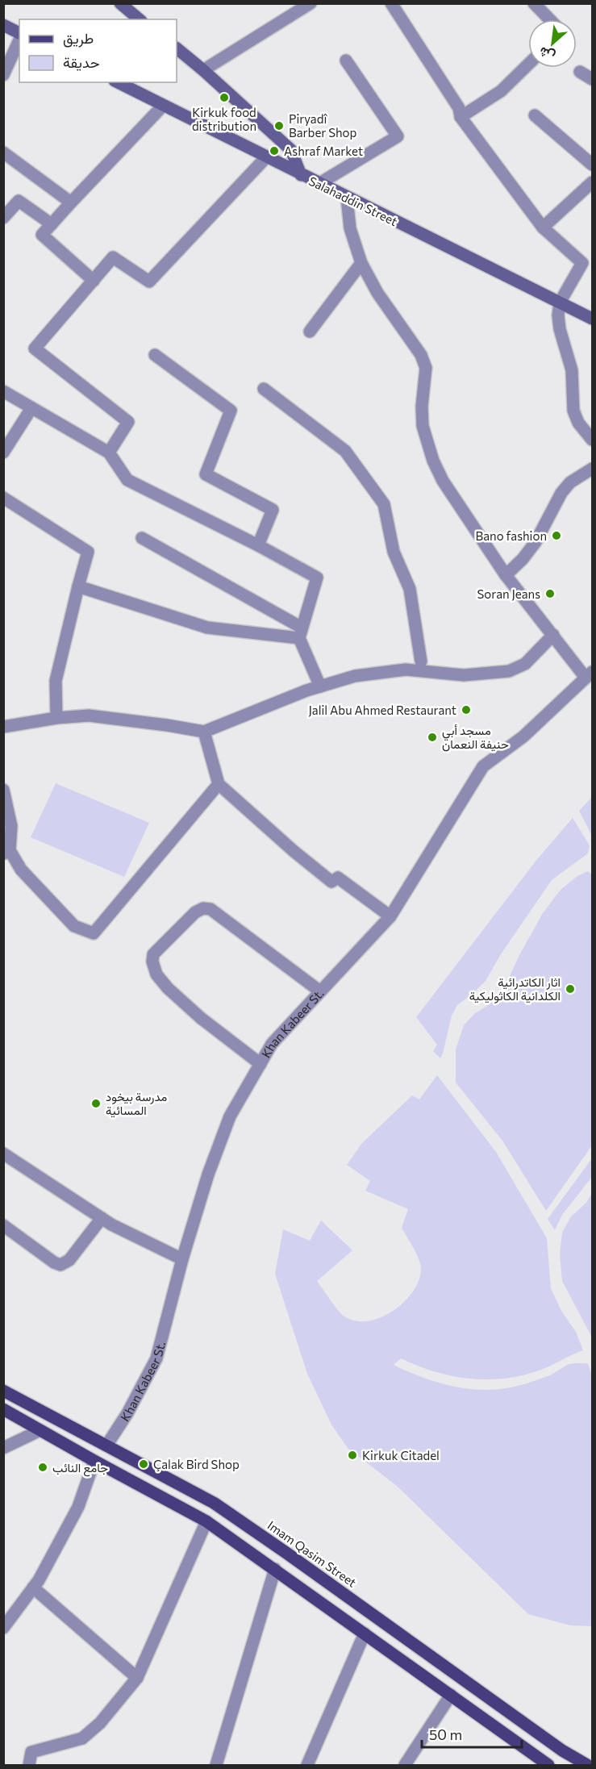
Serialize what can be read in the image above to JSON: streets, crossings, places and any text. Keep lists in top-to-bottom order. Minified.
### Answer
{"streets":{"main road":["Imam Qasim Street"],"street":["Salahaddin Street","Khan Kabeer St."]},"crossings":[["Khan Kabeer St.","Imam Qasim Street"]],"places":["Kirkuk food distribution","Piryadî Barber Shop","Ashraf Market","Bano fashion","Soran Jeans","Jalil Abu Ahmed Restaurant","مسجد أبي حنيفة النعمان","اثار الكاتدرائية الكلدانية الكاثوليكية","مدرسة بيخود المسائية","Kirkuk Citadel","Çalak Bird Shop","جامع النائب"],"legend":["طريق","حديقة"],"scale_bar":"50 m","north":"bottom left"}
